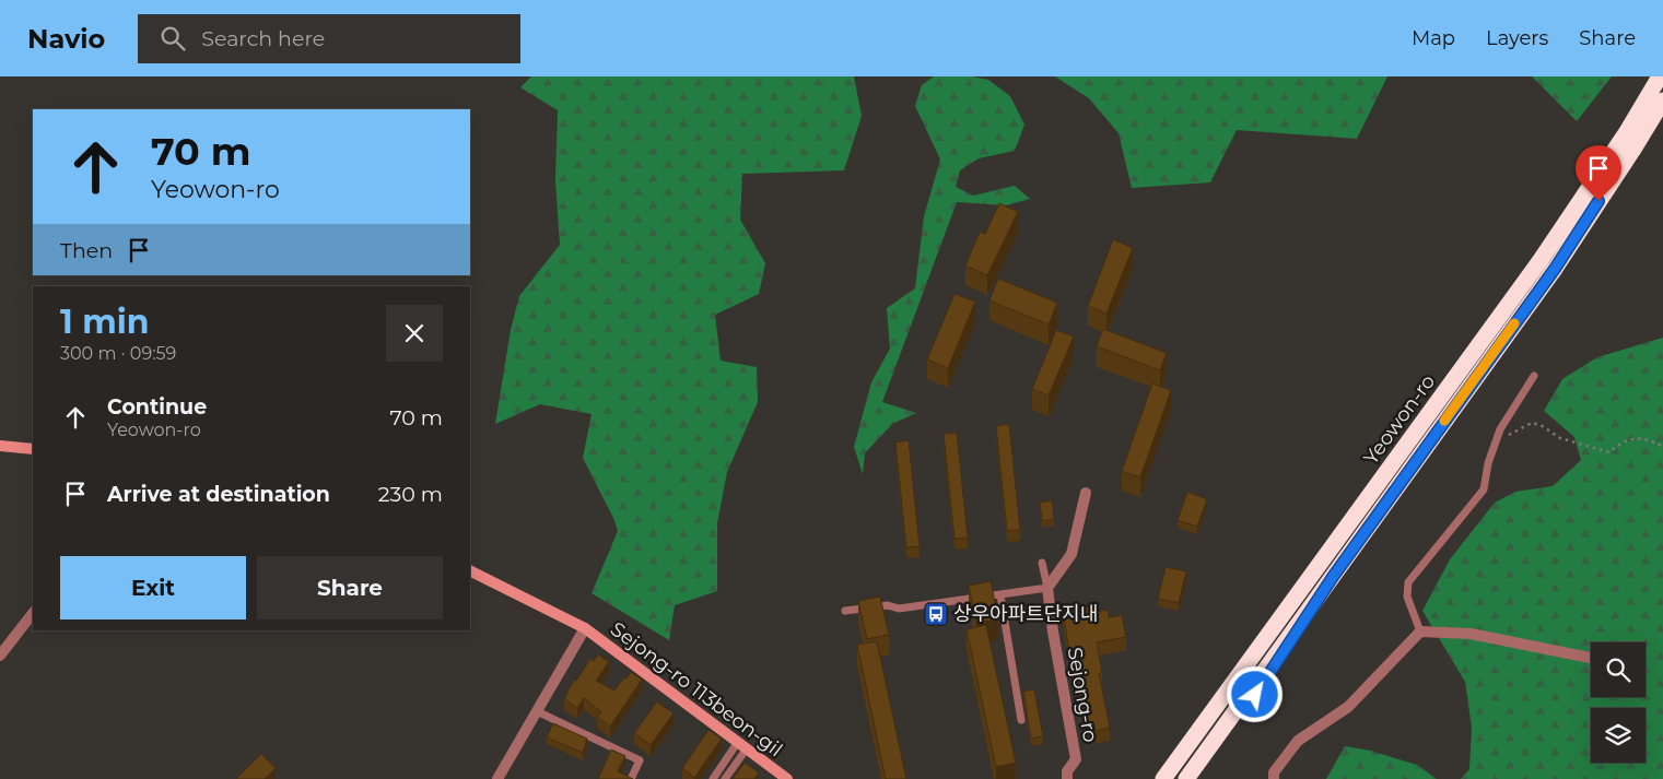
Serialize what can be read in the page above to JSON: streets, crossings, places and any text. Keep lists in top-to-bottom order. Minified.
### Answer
{"streets":{"highway":["Yeowon-ro"],"street":["Sejong-ro 113beon-gil","Sejong-ro"]},"places":{"bus stop":["상우아파트단지내"]},"page":{"header":"Navio","search":"Search here","nav":["Map","Layers","Share"],"turn":["70 m","Yeowon-ro"],"then":"Then","heading":["1 min","300 m · 09:59"],"list":[{"name":"Continue","note":"Yeowon-ro","value":"70 m"},{"name":"Arrive at destination","value":"230 m"}],"buttons":["Exit","Share"]}}
